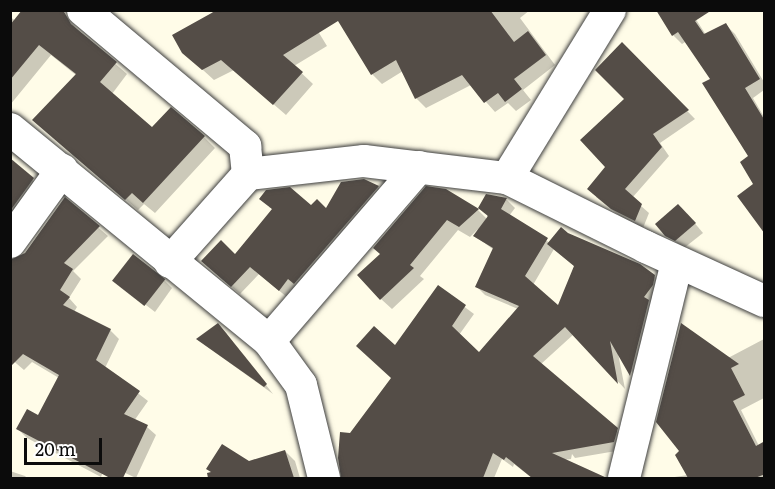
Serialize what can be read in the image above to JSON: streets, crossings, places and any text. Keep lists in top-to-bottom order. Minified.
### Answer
{"scale_bar":"20 m"}
